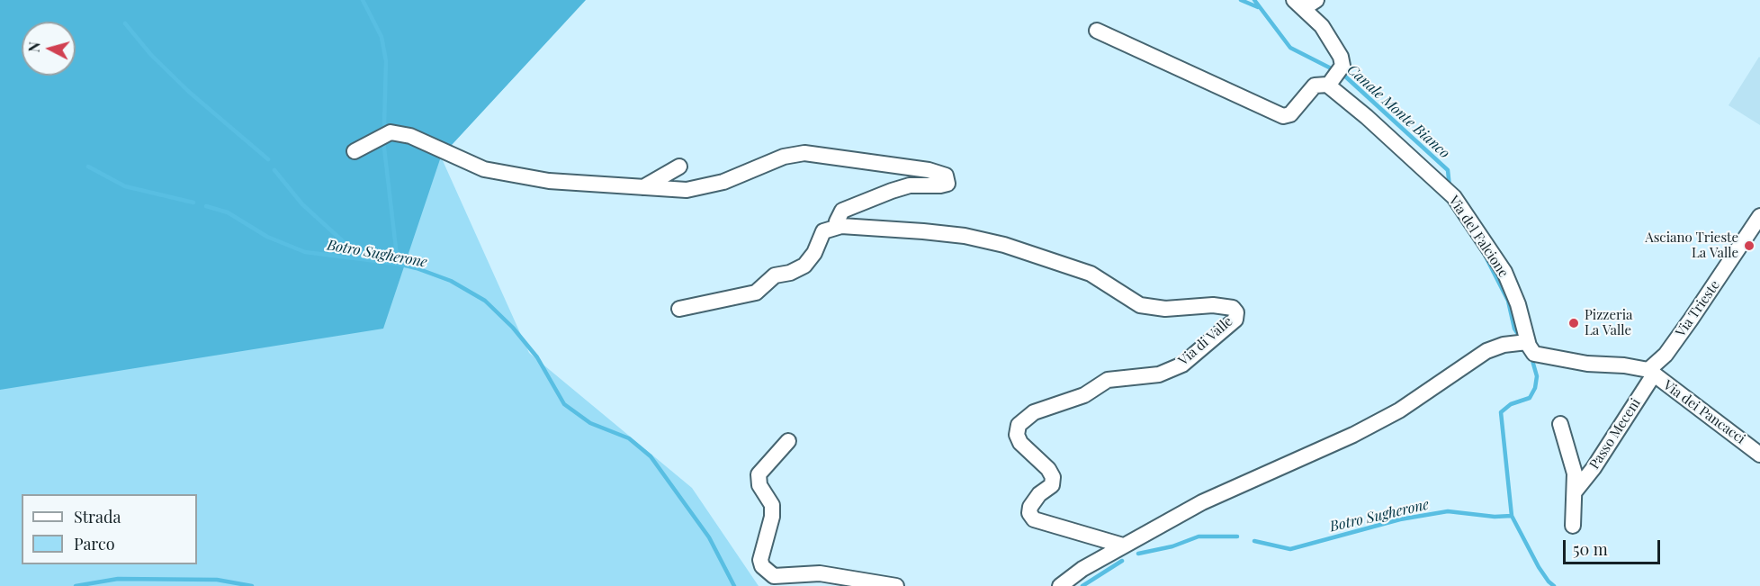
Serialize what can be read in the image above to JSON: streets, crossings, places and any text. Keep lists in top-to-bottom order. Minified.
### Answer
{"streets":{"street":["Via del Falcione","Via Trieste","Via di Valle","Via dei Pancacci","Passo Meceni"]},"crossings":[["Via Trieste","Via dei Pancacci"],["Via Trieste","Passo Meceni"],["Via dei Pancacci","Passo Meceni"]],"water":["Canale Monte Bianco","Botro Sugherone"],"places":["Asciano Trieste La Valle","Pizzeria La Valle"],"legend":["Strada","Parco"],"scale_bar":"50 m","north":"left"}
